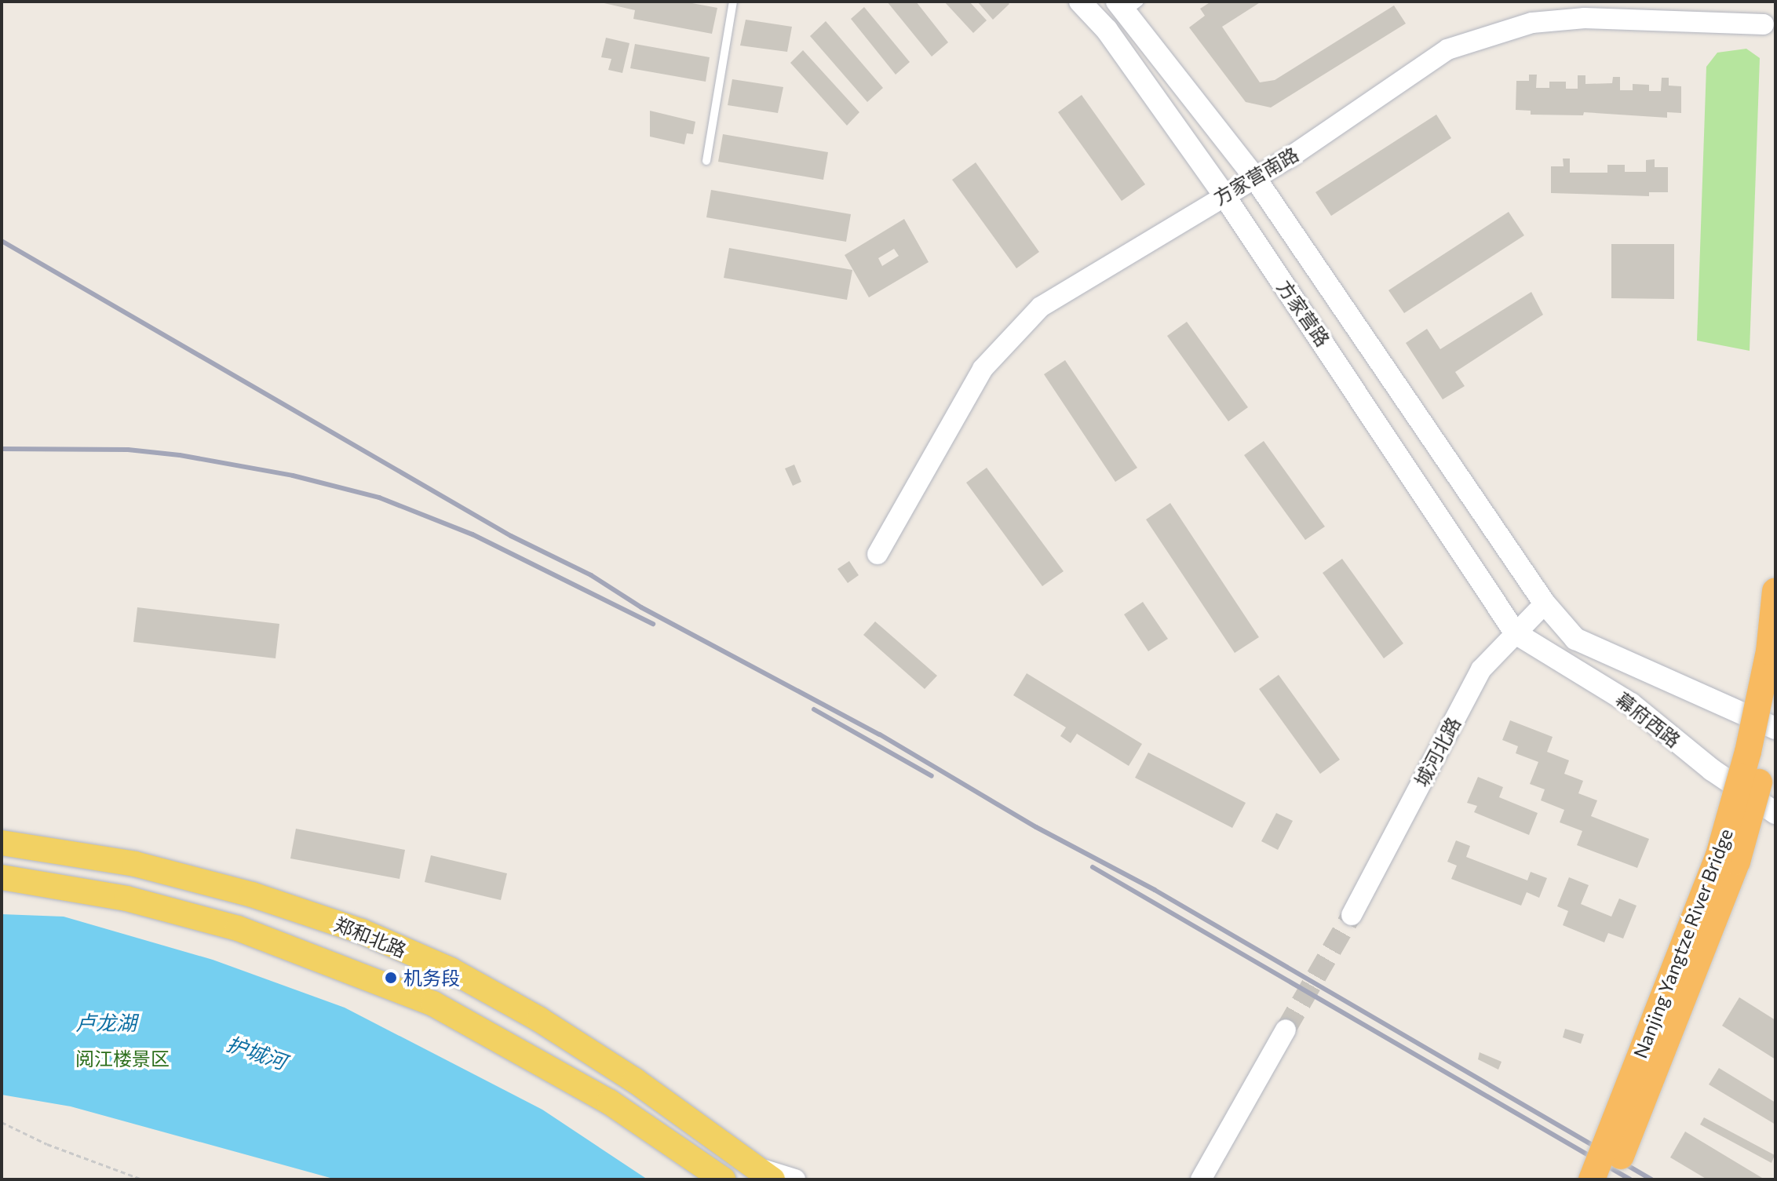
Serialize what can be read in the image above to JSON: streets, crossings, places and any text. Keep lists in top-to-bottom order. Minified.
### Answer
{"streets":{"highway":["Nanjing Yangtze River Bridge"],"main road":["方家营路","幕府西路","郑和北路"],"street":["方家营南路","城河北路"]},"crossings":[["方家营南路","方家营路"],["方家营路","幕府西路"],["方家营路","城河北路"],["幕府西路","城河北路"]],"water":["卢龙湖","护城河"],"parks":["阅江楼景区"],"places":["机务段"]}
